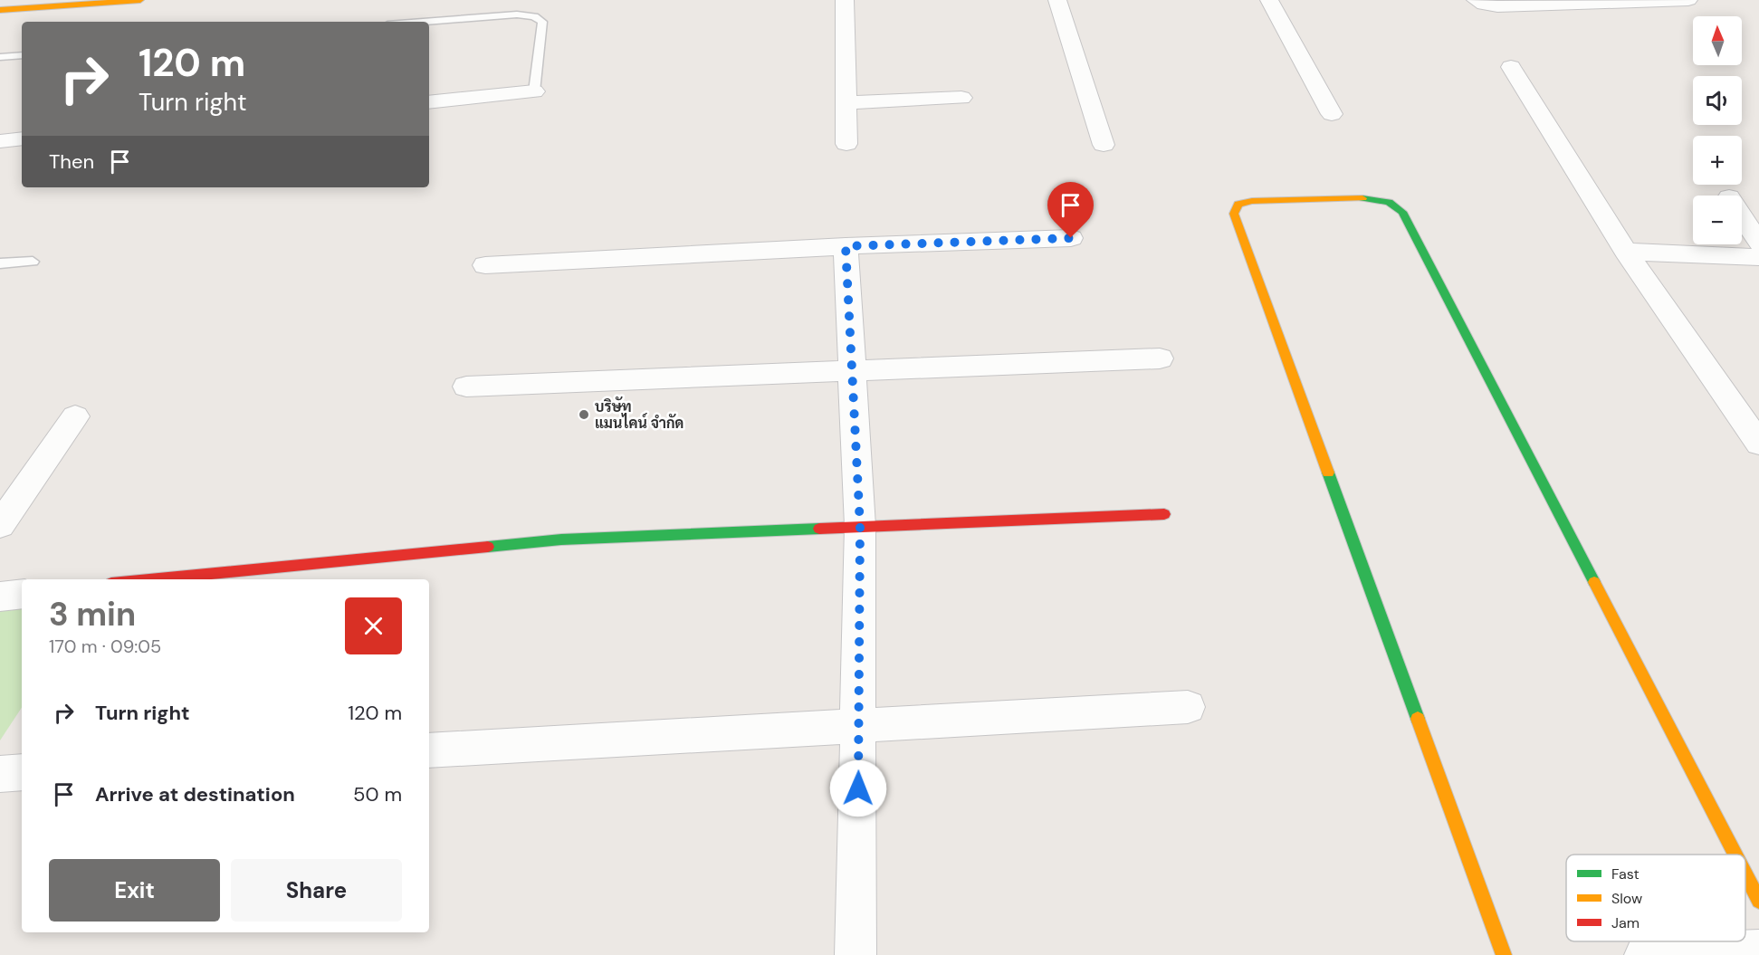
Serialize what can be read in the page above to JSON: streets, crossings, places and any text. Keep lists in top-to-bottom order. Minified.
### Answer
{"places":["บริษัท แมนไคน์ จำกัด"],"legend":["Fast","Slow","Jam"],"north":"top","page":{"map_buttons":["+","−"],"turn":["120 m","Turn right"],"then":"Then","heading":["3 min","170 m · 09:05"],"list":[{"name":"Turn right","value":"120 m"},{"name":"Arrive at destination","value":"50 m"}],"buttons":["Exit","Share"]}}
